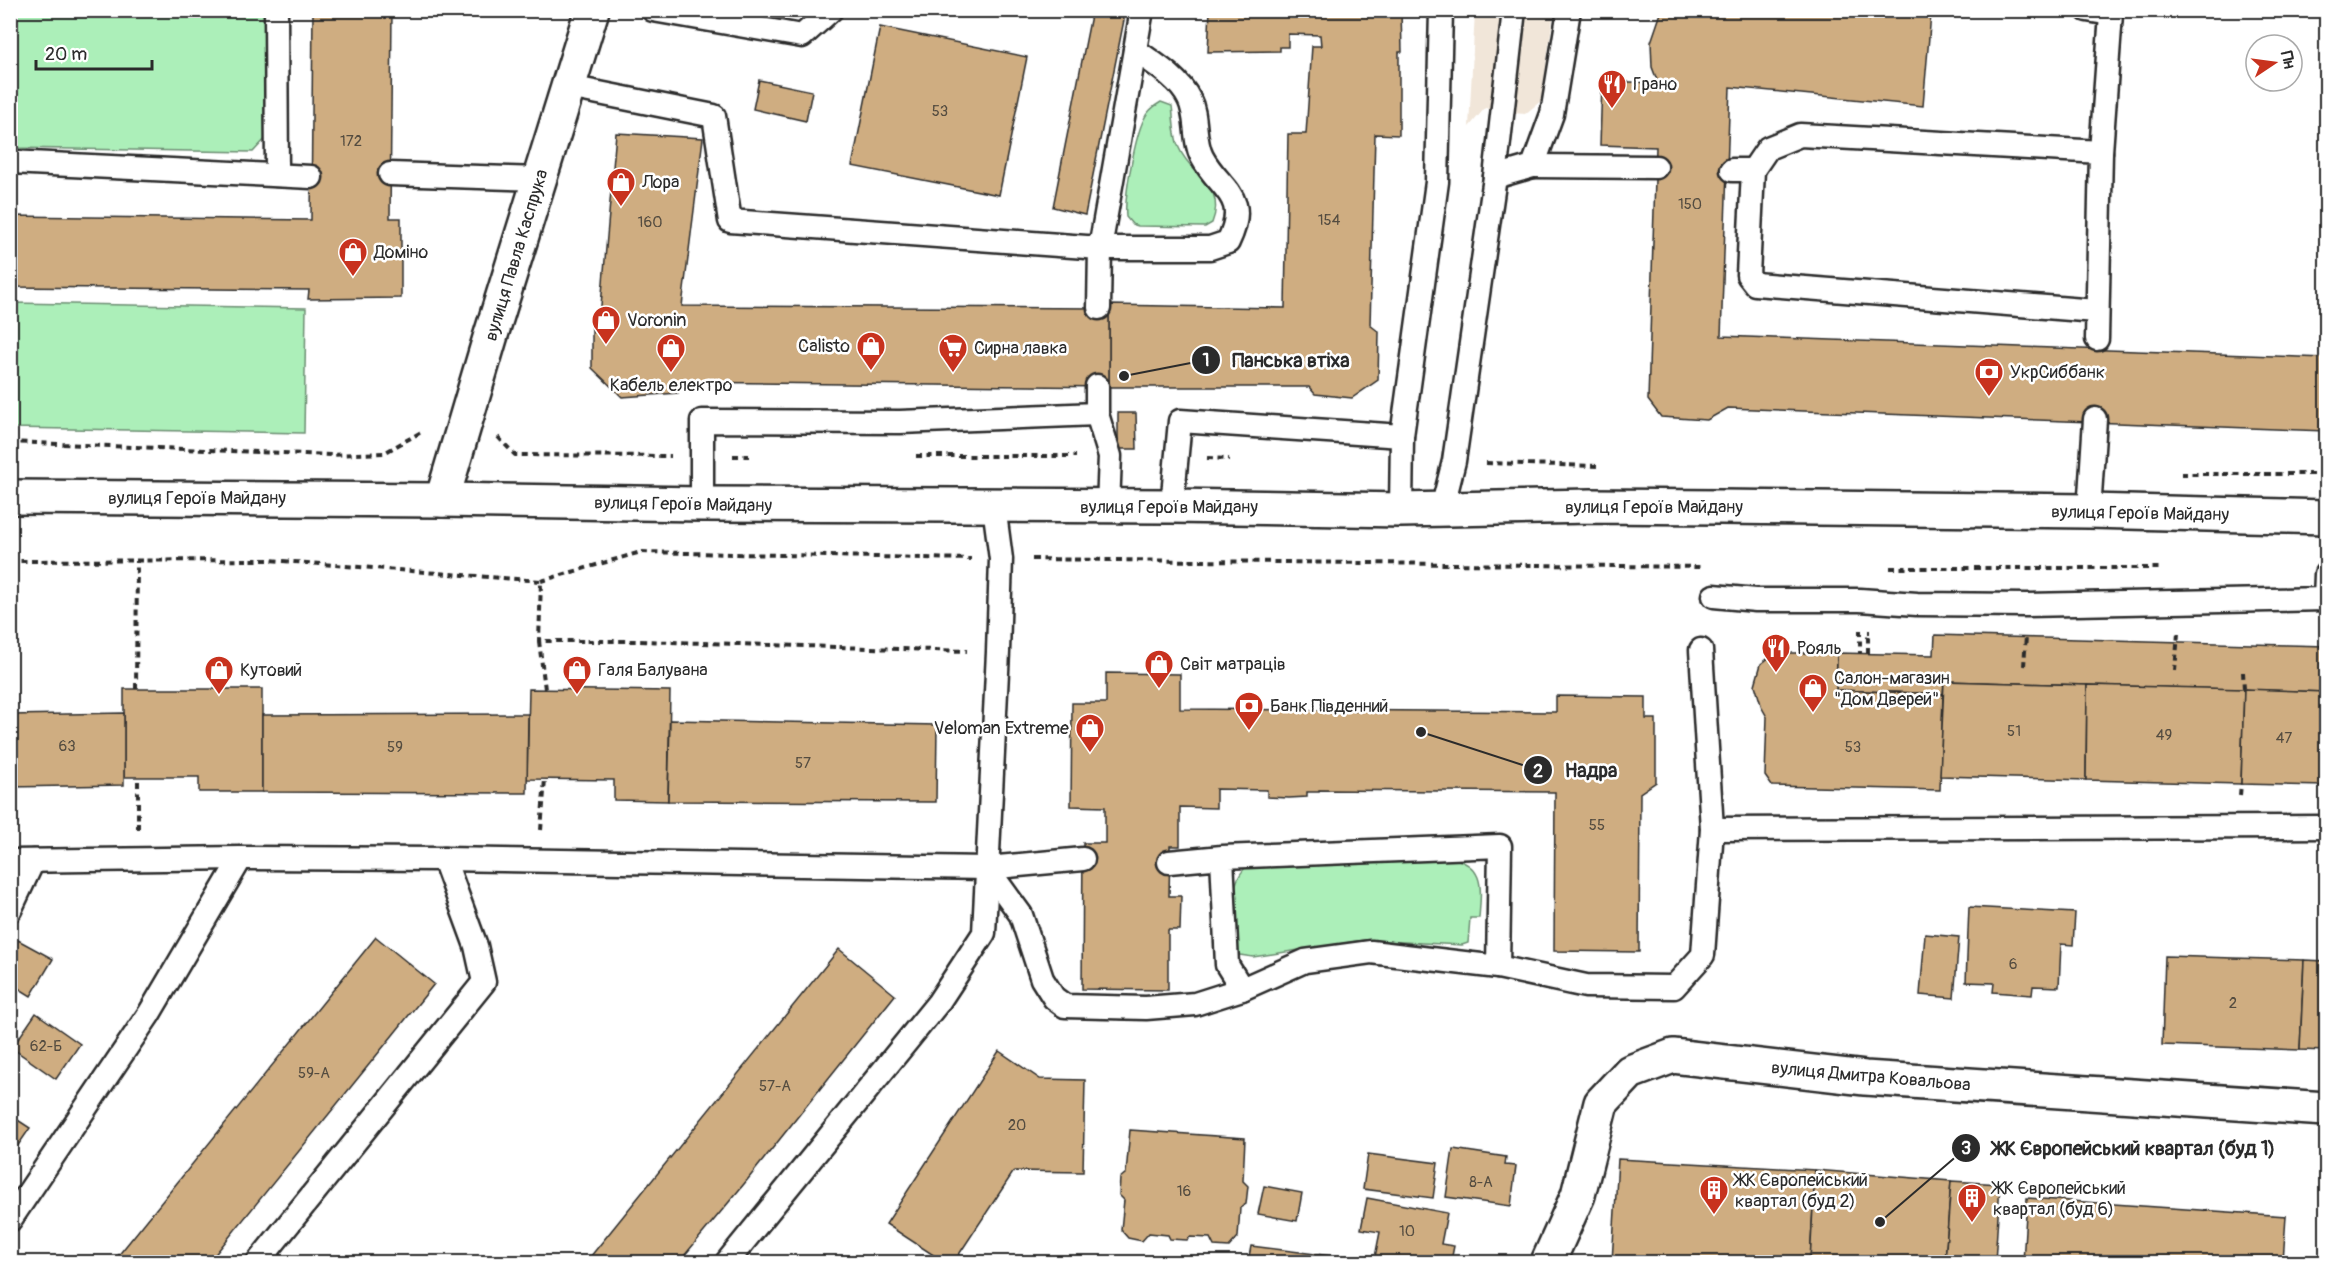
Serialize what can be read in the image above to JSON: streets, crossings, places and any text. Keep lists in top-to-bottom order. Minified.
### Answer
{"streets":{"main road":["вулиця Павла Каспрука","вулиця Героїв Майдану","вулиця Дмитра Ковальова"]},"crossings":[["вулиця Павла Каспрука","вулиця Героїв Майдану"]],"places":{"restaurant":["Грано","Рояль"],"shop":["Лора","Доміно","Voronin","Calisto","Кабель електро","Світ матраців","Кутовий","Галя Балувана","Салон-магазин \"Дом Дверей\"","Veloman Extreme"],"supermarket":["Сирна лавка"],"other":["Панська втіха","Надра","ЖК Європейський квартал (буд 1)"],"bank":["УкрСиббанк","Банк Південний"],"building":["ЖК Європейський квартал (буд 2)","ЖК Європейський квартал (буд 6)"]},"house_numbers":["53","172","150","154","160","51","49","47","63","59","53","57","55","6","2","62-Б","59-А","57-А","20","8-А","16","10"],"scale_bar":"20 m","north":"right"}
